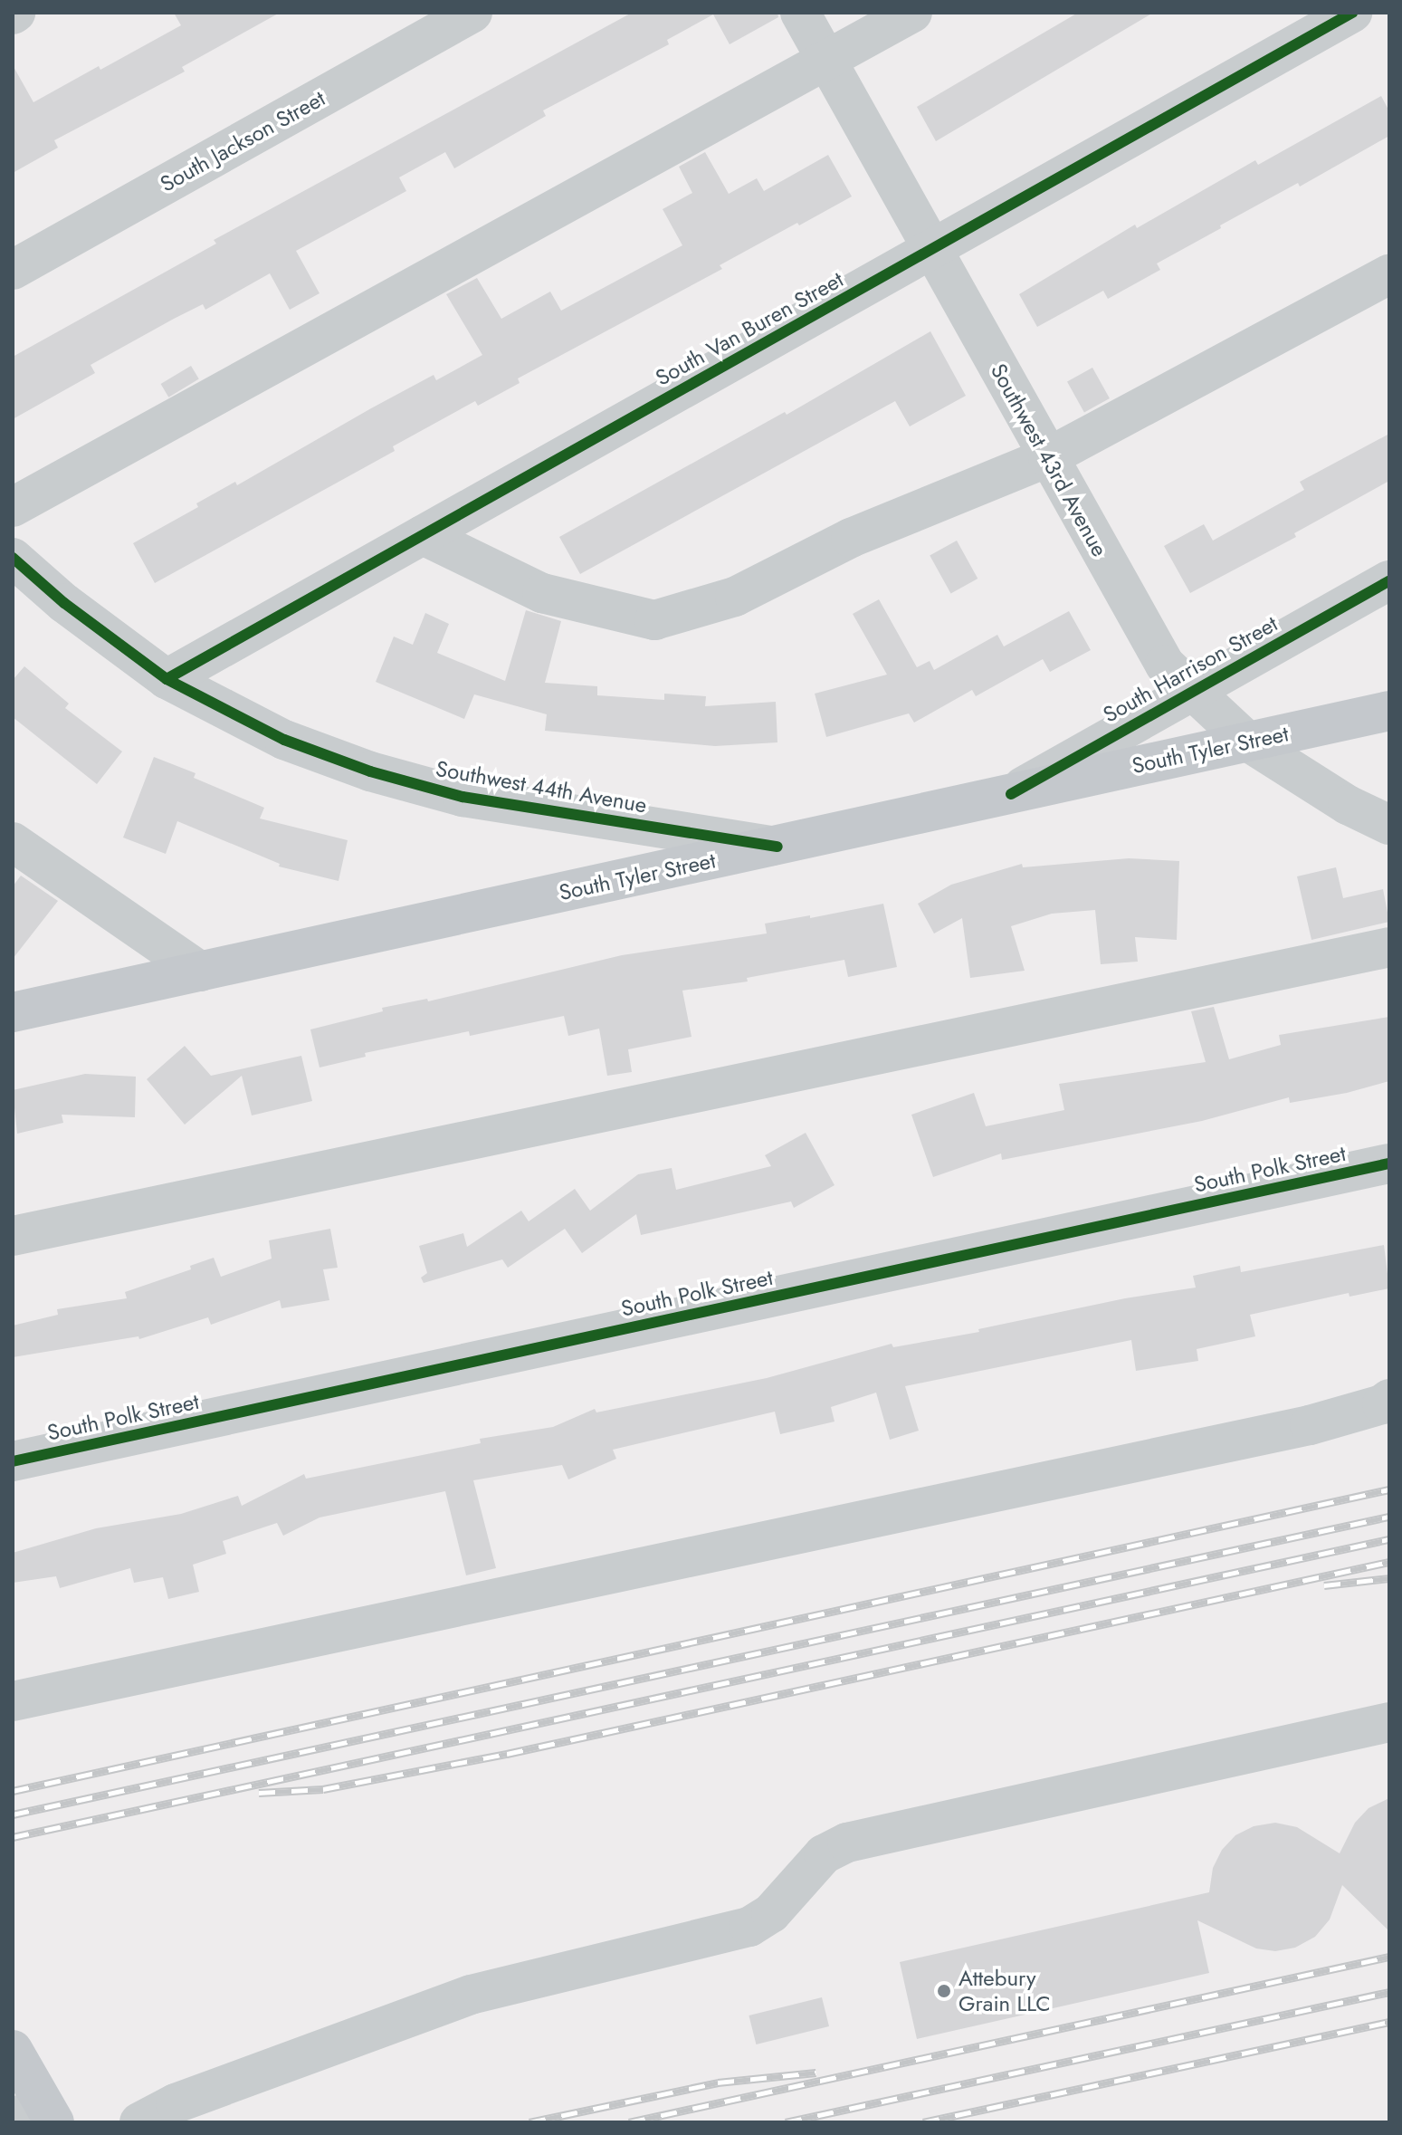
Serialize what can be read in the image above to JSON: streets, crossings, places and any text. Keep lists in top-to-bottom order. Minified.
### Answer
{"streets":{"main road":["South Tyler Street"],"street":["South Jackson Street","South Van Buren Street","Southwest 43rd Avenue","South Harrison Street","Southwest 44th Avenue","South Polk Street"]},"crossings":[["South Van Buren Street","Southwest 43rd Avenue"],["South Van Buren Street","Southwest 44th Avenue"],["Southwest 43rd Avenue","South Harrison Street"],["Southwest 43rd Avenue","South Tyler Street"],["South Harrison Street","South Tyler Street"],["South Tyler Street","Southwest 44th Avenue"]],"places":["Attebury Grain LLC"]}
